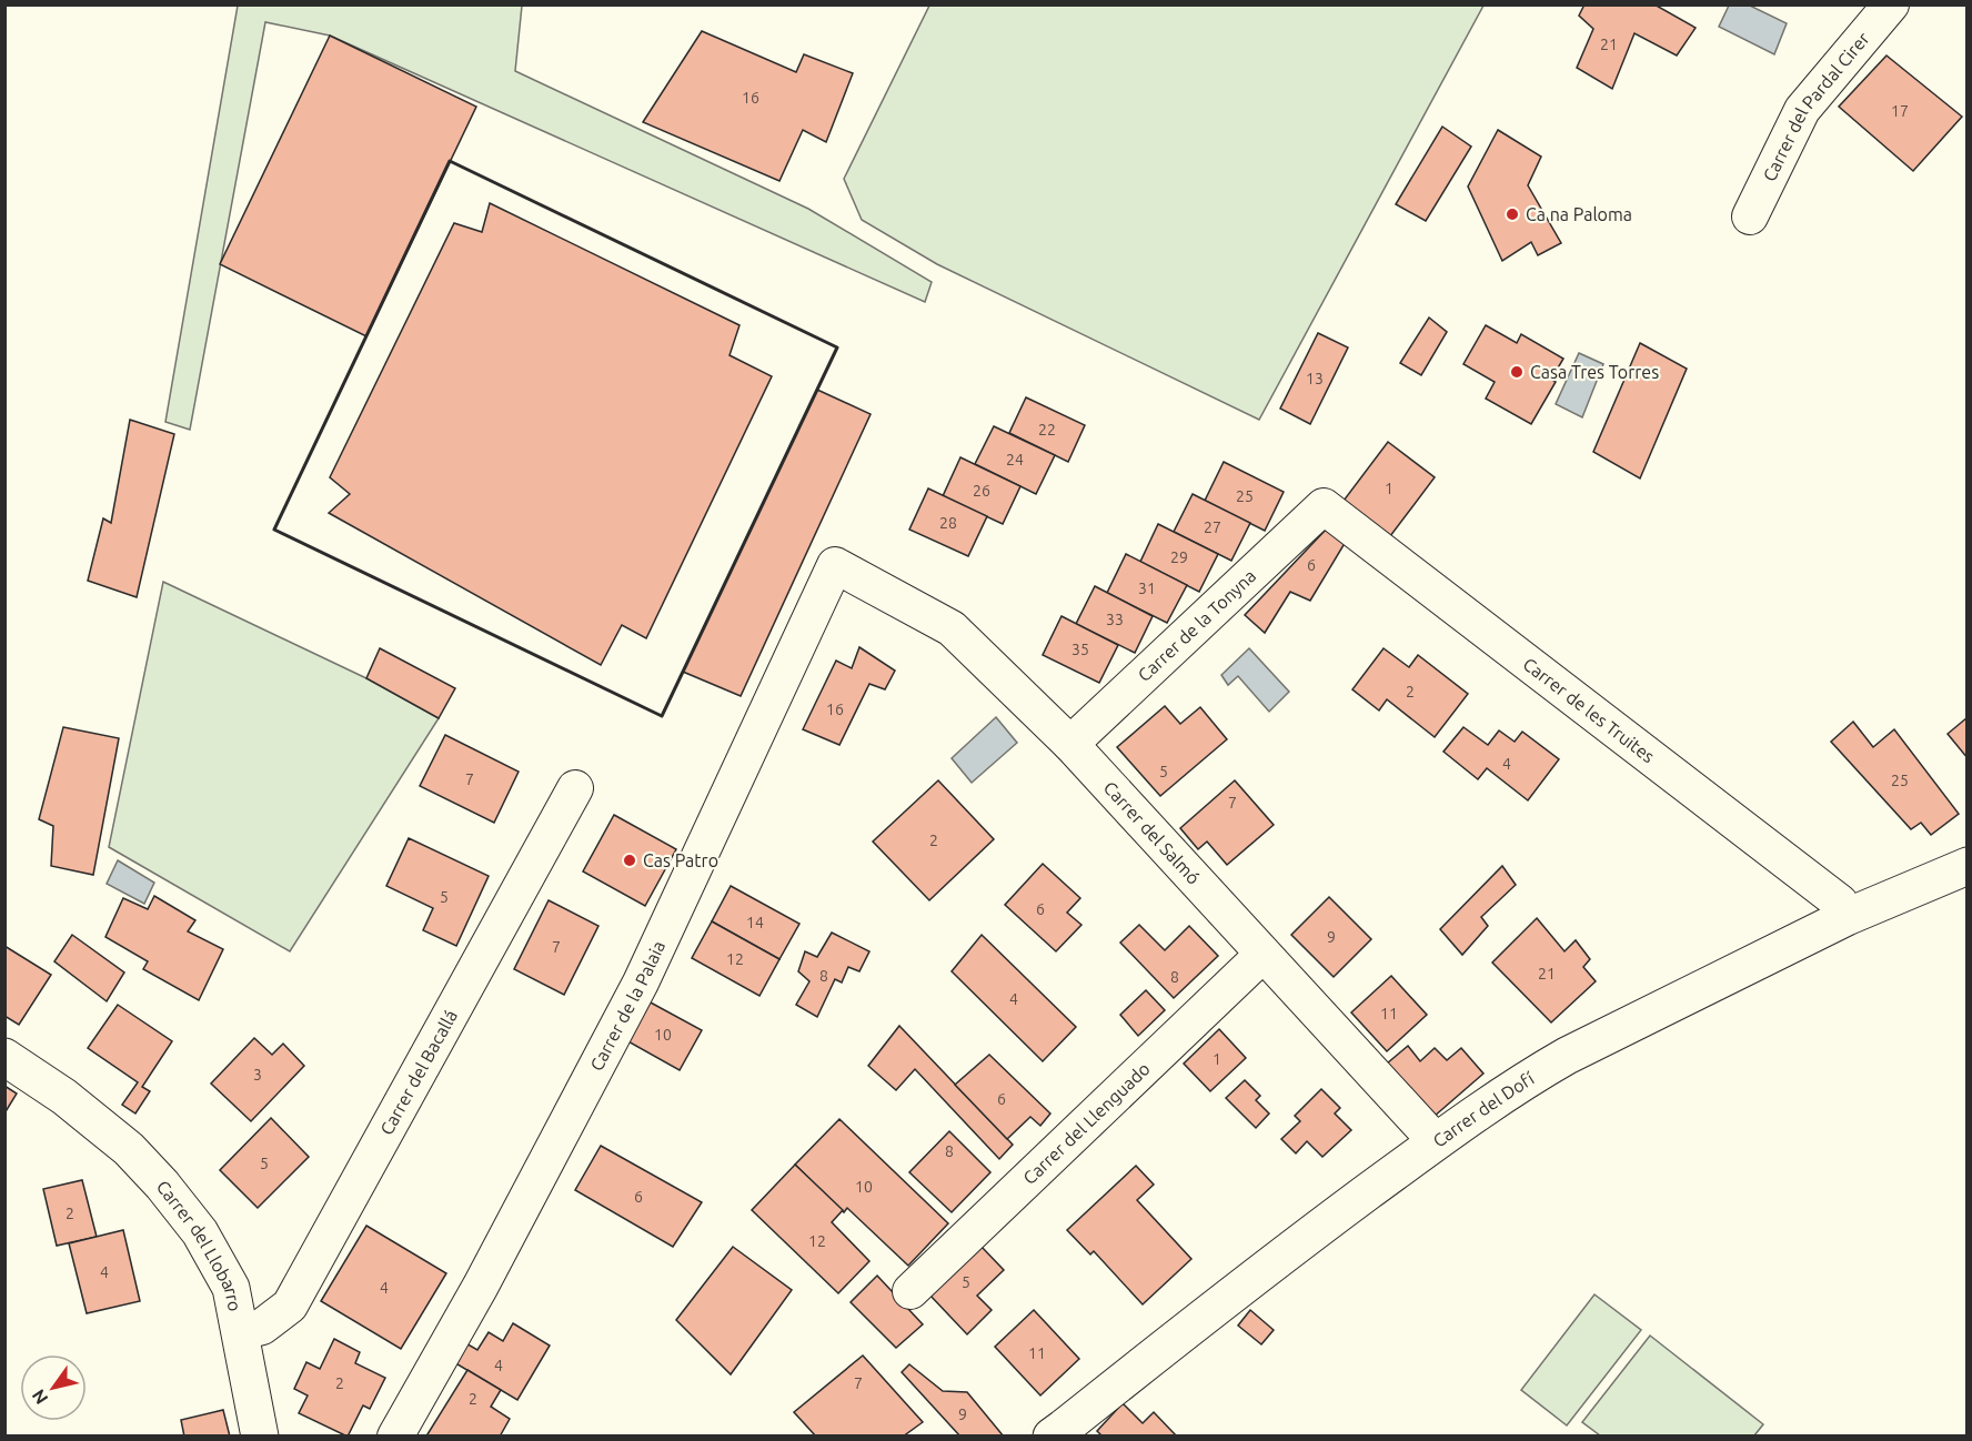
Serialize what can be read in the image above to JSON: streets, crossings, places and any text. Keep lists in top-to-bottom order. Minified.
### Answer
{"streets":{"street":["Carrer del Pardal Cirer","Carrer de la Tonyna","Carrer de les Truites","Carrer del Salmó","Carrer de la Palaia","Carrer del Bacallá","Carrer del Dofí","Carrer del Llenguado","Carrer del Llobarro"]},"crossings":[["Carrer de la Tonyna","Carrer de les Truites"],["Carrer de la Tonyna","Carrer del Salmó"],["Carrer de les Truites","Carrer del Dofí"],["Carrer del Salmó","Carrer de la Palaia"],["Carrer del Salmó","Carrer del Dofí"],["Carrer del Salmó","Carrer del Llenguado"],["Carrer del Bacallá","Carrer del Llobarro"]],"places":["Ca na Paloma","Casa Tres Torres","Cas Patro"],"house_numbers":["21","16","17","13","22","24","1","26","25","28","27","29","6","31","33","35","2","16","4","5","7","25","7","2","5","6","14","9","7","12","21","8","8","4","11","10","1","3","6","8","5","10","6","2","12","4","5","4","11","4","2","7","2","9"],"north":"bottom left"}
